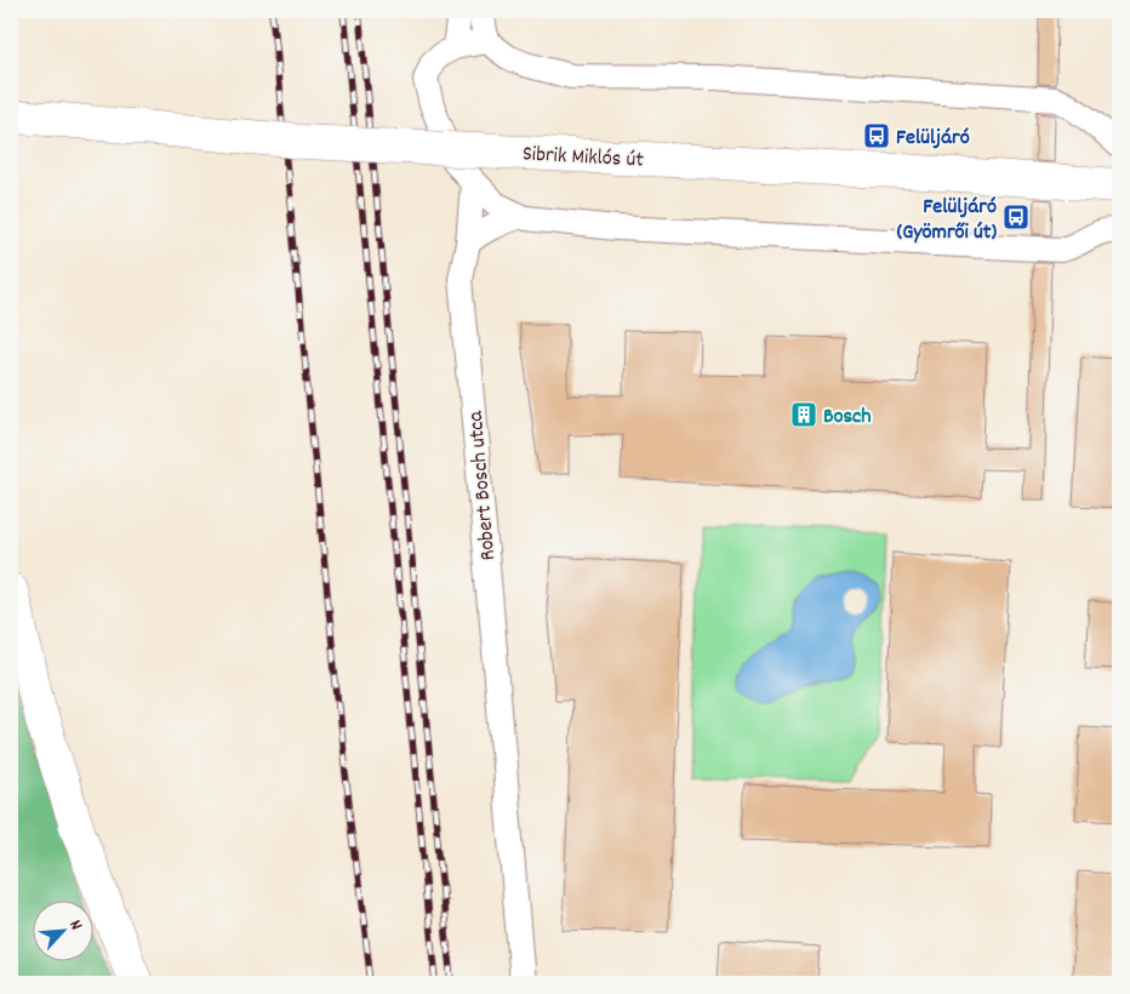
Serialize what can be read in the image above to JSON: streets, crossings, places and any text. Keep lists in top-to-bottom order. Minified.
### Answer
{"streets":{"main road":["Sibrik Miklós út"],"street":["Robert Bosch utca"]},"places":{"bus stop":["Felüljáró","Felüljáró (Gyömrői út)"],"building":["Bosch"]},"north":"top right"}
